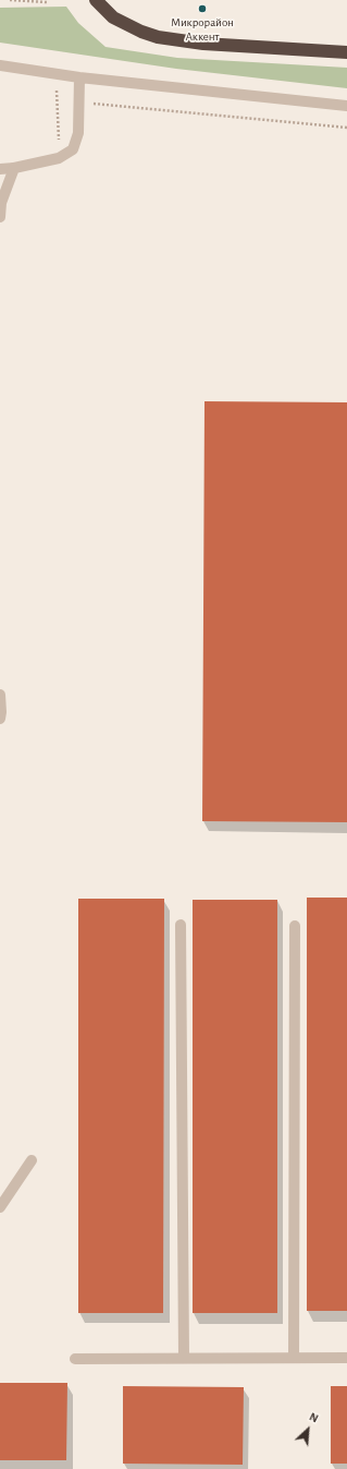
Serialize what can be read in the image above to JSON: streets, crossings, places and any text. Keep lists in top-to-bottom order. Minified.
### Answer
{"places":["Микрорайон Аккент"],"north":"top right"}
